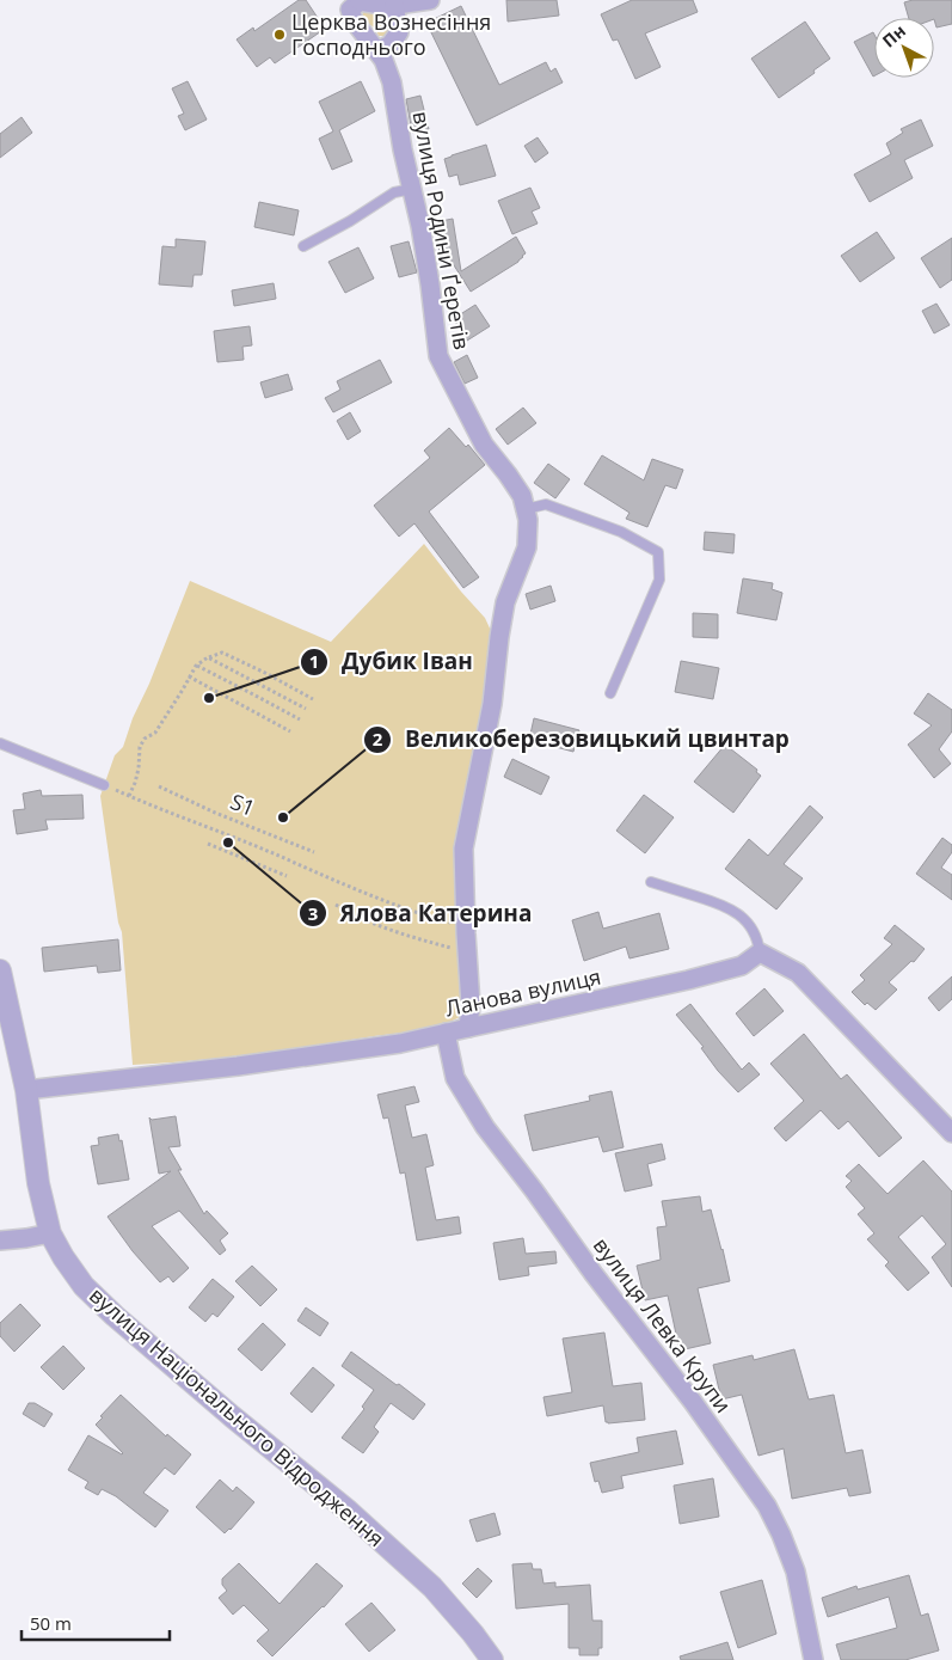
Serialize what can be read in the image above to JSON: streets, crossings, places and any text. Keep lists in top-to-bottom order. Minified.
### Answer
{"streets":{"street":["вулиця Родини Ґеретів","Ланова вулиця","вулиця Левка Крупи","вулиця Національного Відродження"],"path":["S1"]},"crossings":[["вулиця Родини Ґеретів","Ланова вулиця"],["Ланова вулиця","вулиця Левка Крупи"],["Ланова вулиця","вулиця Національного Відродження"]],"places":["Церква Вознесіння Господнього","Дубик Іван","Великоберезовицький цвинтар","Ялова Катерина"],"scale_bar":"50 m","north":"top left"}
